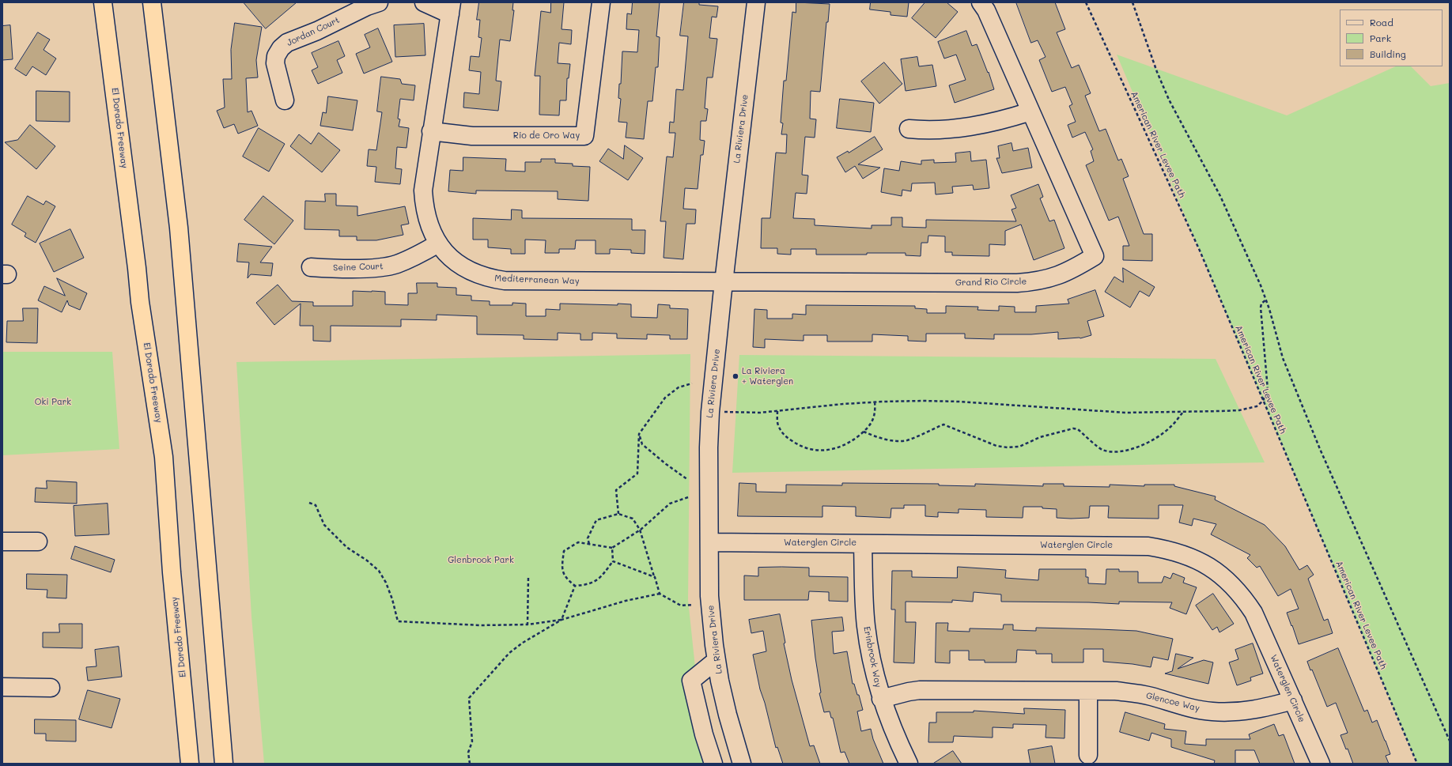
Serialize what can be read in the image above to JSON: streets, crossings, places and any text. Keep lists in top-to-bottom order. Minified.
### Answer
{"streets":{"highway":["El Dorado Freeway"],"street":["Jordan Court","La Riviera Drive","Rio de Oro Way","Seine Court","Mediterranean Way","Grand Rio Circle","Waterglen Circle","Erinbrook Way","Glencoe Way"],"path":["American River Levee Path"]},"crossings":[["La Riviera Drive","Mediterranean Way"],["La Riviera Drive","Grand Rio Circle"],["La Riviera Drive","Waterglen Circle"],["Rio de Oro Way","Mediterranean Way"],["Seine Court","Mediterranean Way"],["Mediterranean Way","Grand Rio Circle"],["Waterglen Circle","Erinbrook Way"],["Waterglen Circle","Glencoe Way"],["Erinbrook Way","Glencoe Way"]],"parks":["Oki Park","Glenbrook Park"],"places":["La Riviera + Waterglen"],"legend":["Road","Park","Building"]}
